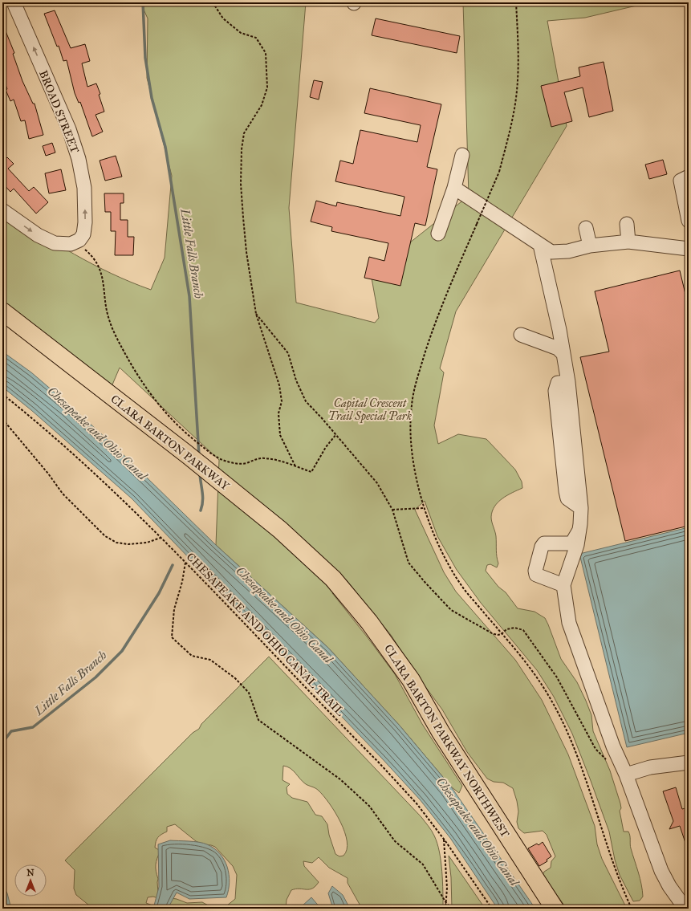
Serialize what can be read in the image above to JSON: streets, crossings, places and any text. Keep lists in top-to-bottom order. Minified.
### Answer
{"streets":{"highway":["CLARA BARTON PARKWAY","CLARA BARTON PARKWAY NORTHWEST"],"street":["BROAD STREET"],"path":["CHESAPEAKE AND OHIO CANAL TRAIL"]},"crossings":[["CLARA BARTON PARKWAY","CLARA BARTON PARKWAY NORTHWEST"]],"one_way":["BROAD STREET"],"water":["Little Falls Branch","Chesapeake and Ohio Canal"],"parks":["Capital Crescent Trail Special Park"],"north":"top"}
